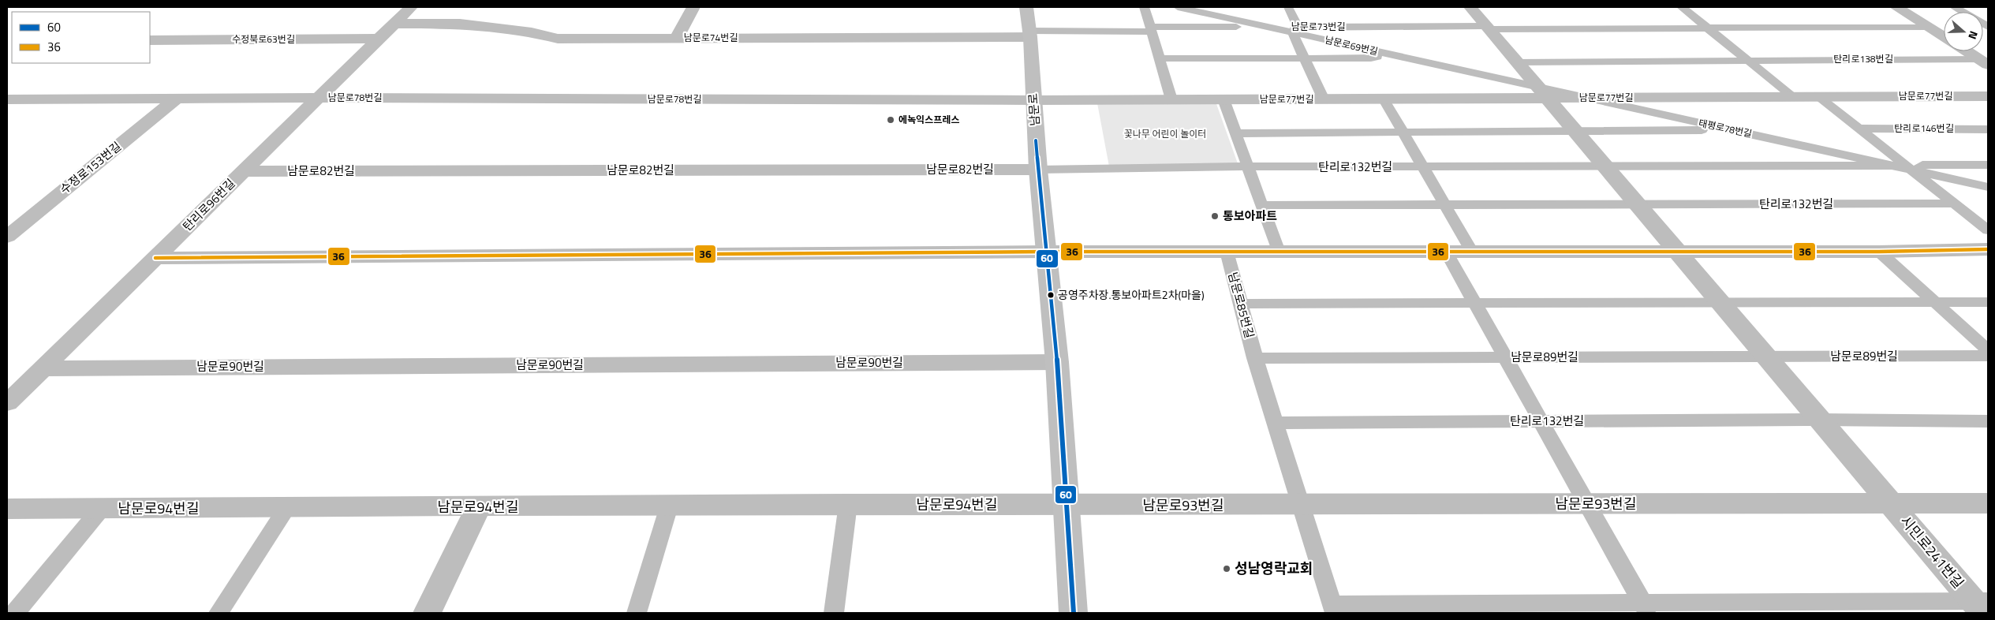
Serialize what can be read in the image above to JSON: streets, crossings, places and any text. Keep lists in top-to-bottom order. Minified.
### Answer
{"streets":{"main road":["남문로"],"street":["남문로74번길","수정북로63번길","남문로77번길","남문로78번길","수정로153번길","남문로82번길","탄리로96번길","남문로90번길","남문로93번길","남문로94번길","시민로241번길"],"lane":["남문로73번길","남문로69번길","탄리로138번길","태평로78번길","탄리로146번길","탄리로132번길","남문로85번길","남문로89번길"]},"crossings":[["남문로73번길","남문로69번길"],["남문로74번길","남문로"],["남문로74번길","탄리로96번길"],["수정북로63번길","탄리로96번길"],["남문로69번길","남문로77번길"],["남문로77번길","남문로78번길"],["남문로77번길","남문로"],["남문로77번길","태평로78번길"],["남문로78번길","남문로"],["남문로78번길","탄리로96번길"],["남문로","탄리로132번길"],["남문로","남문로82번길"],["남문로","남문로90번길"],["남문로","남문로93번길"],["남문로","남문로94번길"],["태평로78번길","탄리로146번길"],["태평로78번길","탄리로132번길"],["탄리로132번길","남문로82번길"],["남문로82번길","탄리로96번길"],["탄리로96번길","남문로90번길"],["남문로85번길","남문로89번길"],["남문로93번길","남문로94번길"],["남문로93번길","시민로241번길"]],"parks":["꽃나무 어린이 놀이터"],"places":["에녹익스프레스","통보아파트","공영주차장.통보아파트2차(마을)","성남영락교회"],"lines":["transit line 60","transit line 36"],"legend":["60","36"],"north":"right"}
